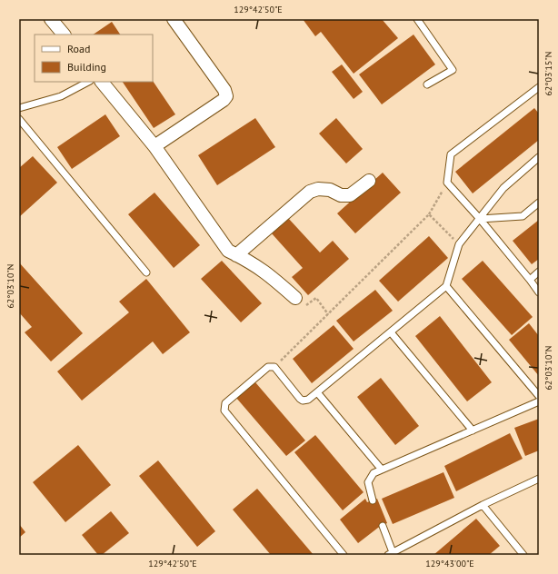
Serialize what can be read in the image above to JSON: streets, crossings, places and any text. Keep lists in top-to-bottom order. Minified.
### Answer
{"legend":["Road","Building"],"coordinates":["129°42'50\"E","62°03'15\"N","62°03'10\"N","129°43'00\"E"]}
